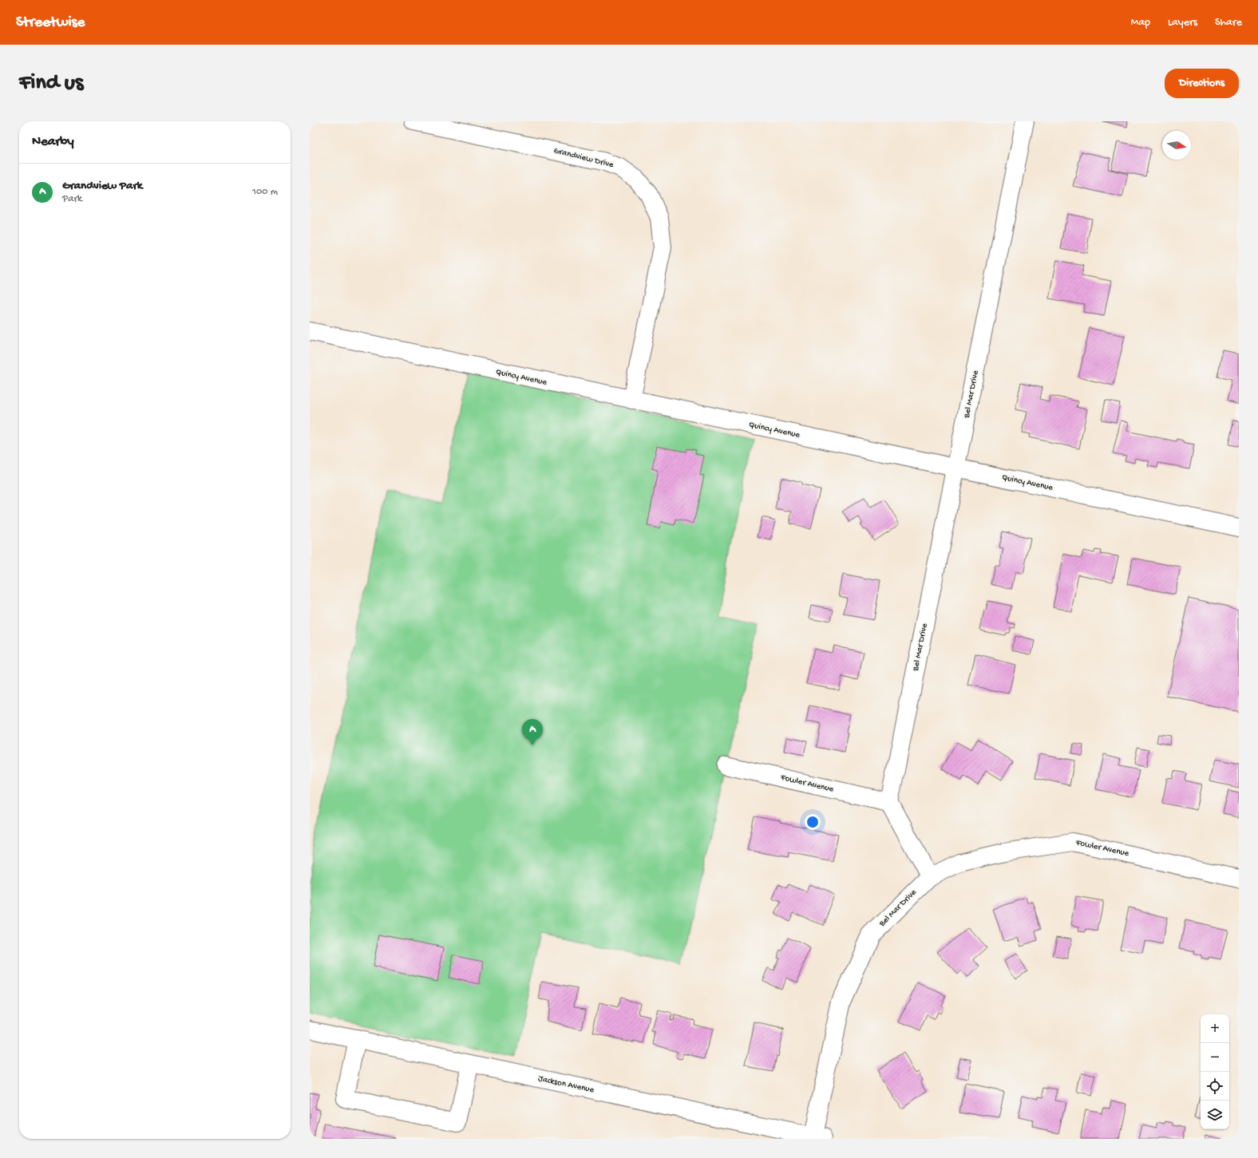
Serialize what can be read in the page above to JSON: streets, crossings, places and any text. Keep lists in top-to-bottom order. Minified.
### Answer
{"streets":{"street":["Grandview Drive","Quincy Avenue","Bel Mar Drive","Fowler Avenue","Jackson Avenue"]},"crossings":[["Grandview Drive","Quincy Avenue"],["Quincy Avenue","Bel Mar Drive"],["Bel Mar Drive","Fowler Avenue"],["Bel Mar Drive","Jackson Avenue"]],"north":"right","page":{"header":"Streetwise","nav":["Map","Layers","Share"],"buttons":"Directions","title":"Find us","heading":"Nearby","list":[{"mark":"A","name":"Grandview Park","note":"Park","value":"100 m"}],"pins":"A","map_buttons":["+","−"]}}
